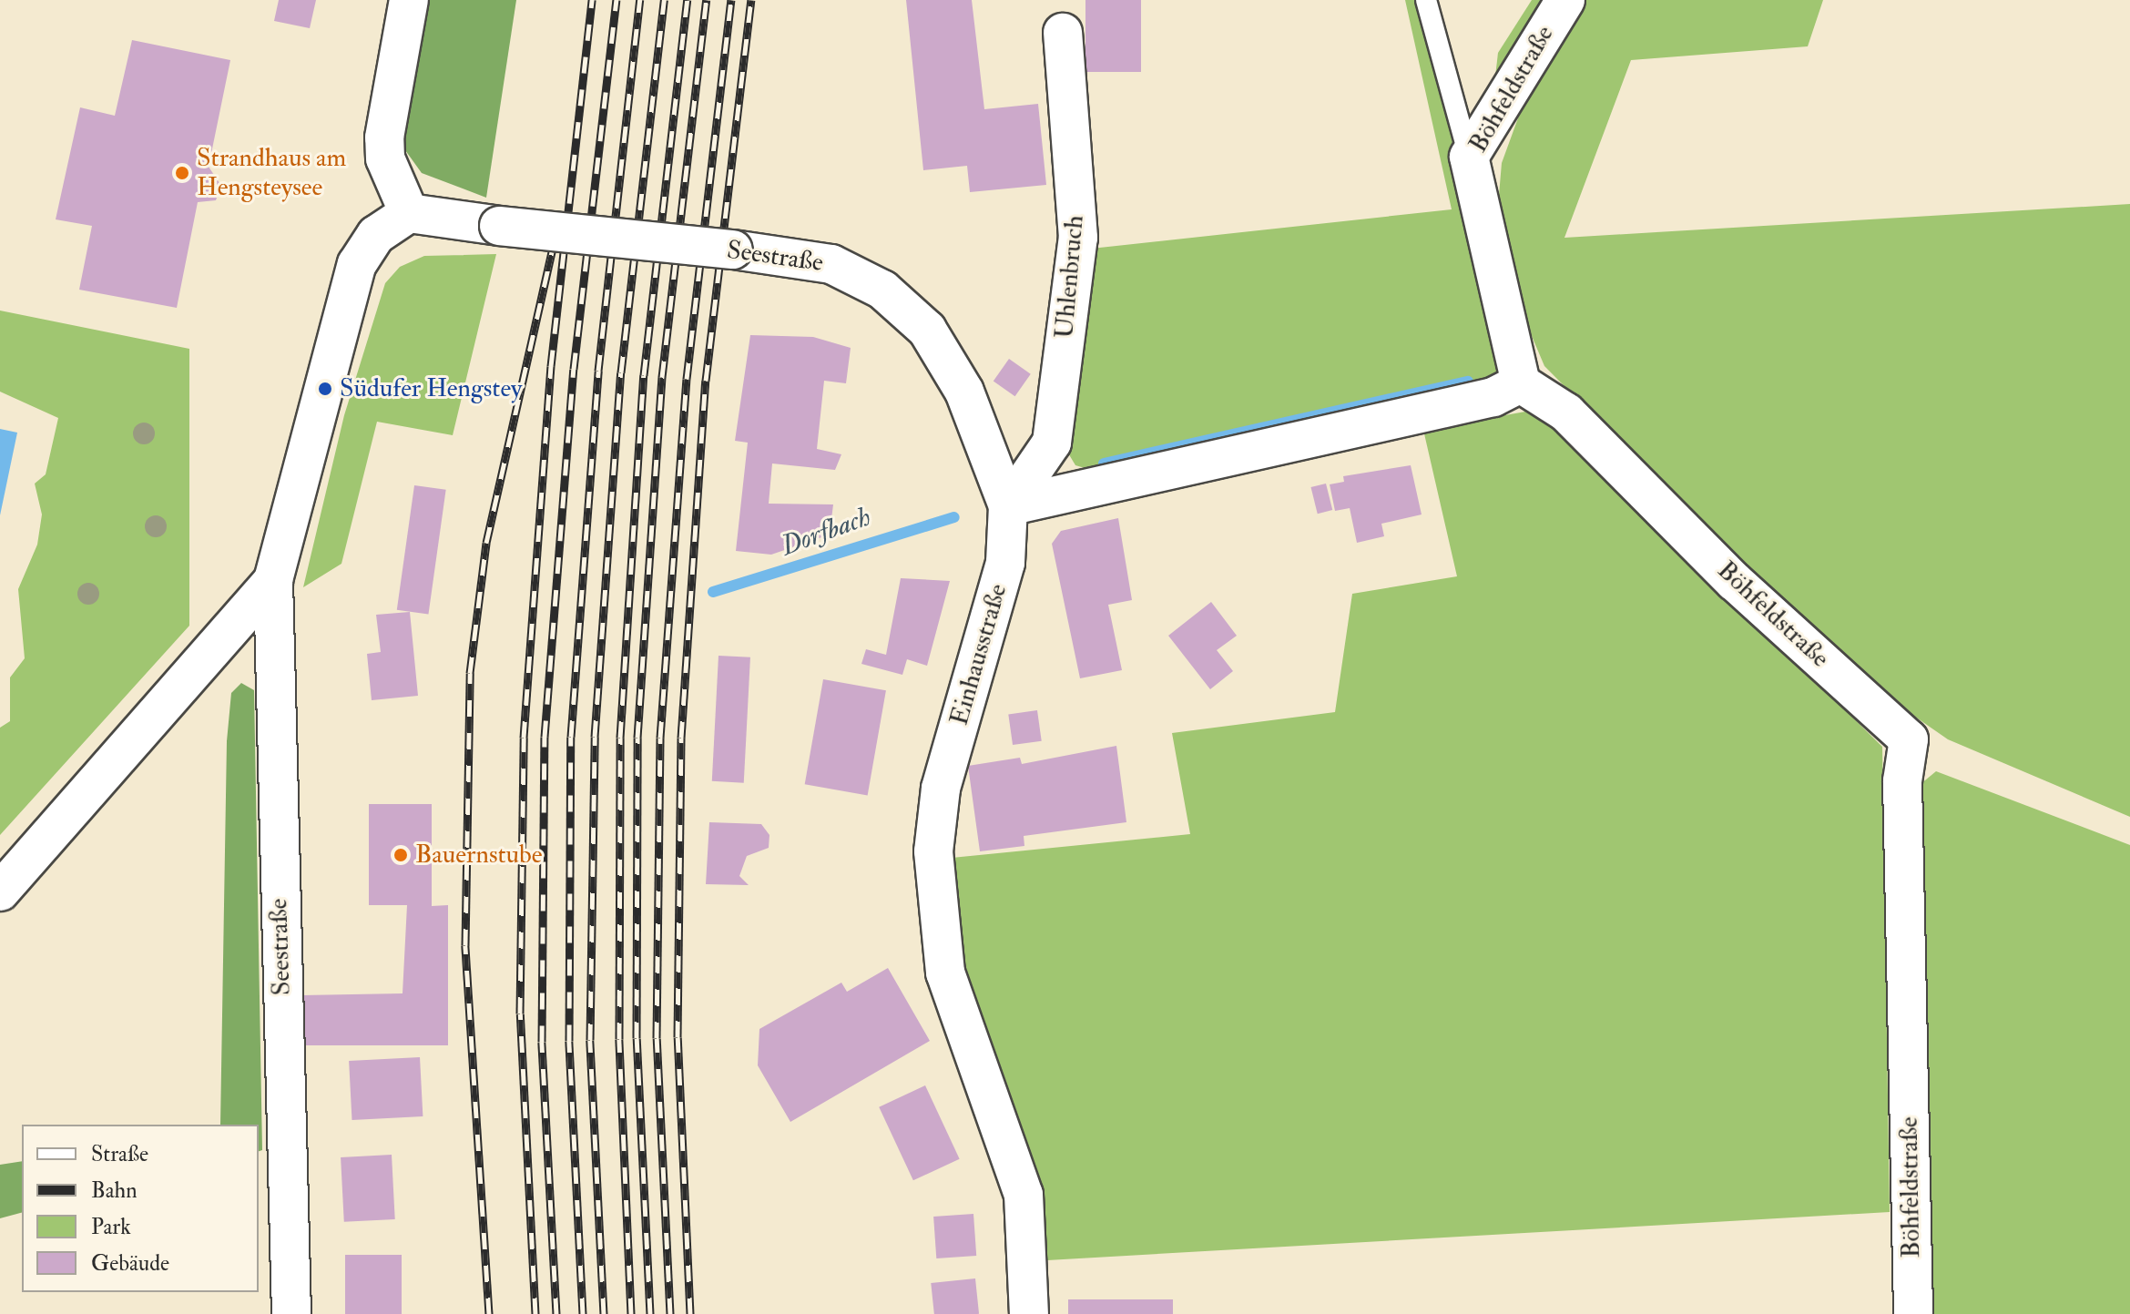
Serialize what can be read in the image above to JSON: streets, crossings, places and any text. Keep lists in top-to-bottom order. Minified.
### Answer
{"streets":{"street":["Böhfeldstraße","Seestraße","Uhlenbruch","Einhausstraße"]},"crossings":[["Seestraße","Uhlenbruch"],["Seestraße","Einhausstraße"],["Uhlenbruch","Einhausstraße"]],"water":["Dorfbach"],"places":["Strandhaus am Hengsteysee","Südufer Hengstey","Bauernstube"],"legend":["Straße","Bahn","Park","Gebäude"]}
